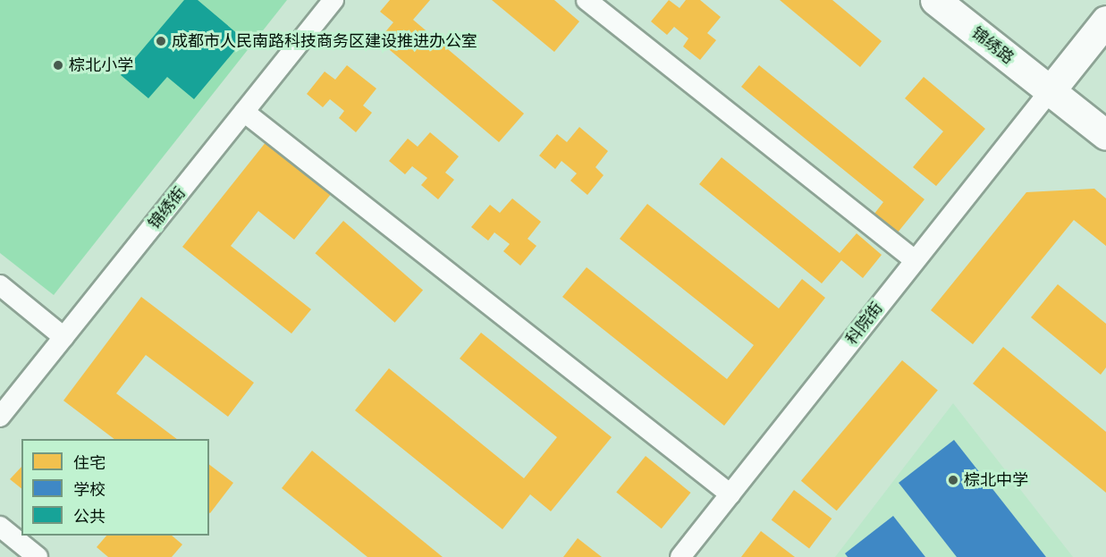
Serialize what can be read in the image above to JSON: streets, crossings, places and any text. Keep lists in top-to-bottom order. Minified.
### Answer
{"streets":{"main road":["锦绣路"],"street":["锦绣街","科院街"]},"crossings":[["锦绣路","科院街"]],"places":["成都市人民南路科技商务区建设推进办公室","棕北小学","棕北中学"],"legend":["住宅","学校","公共"]}
